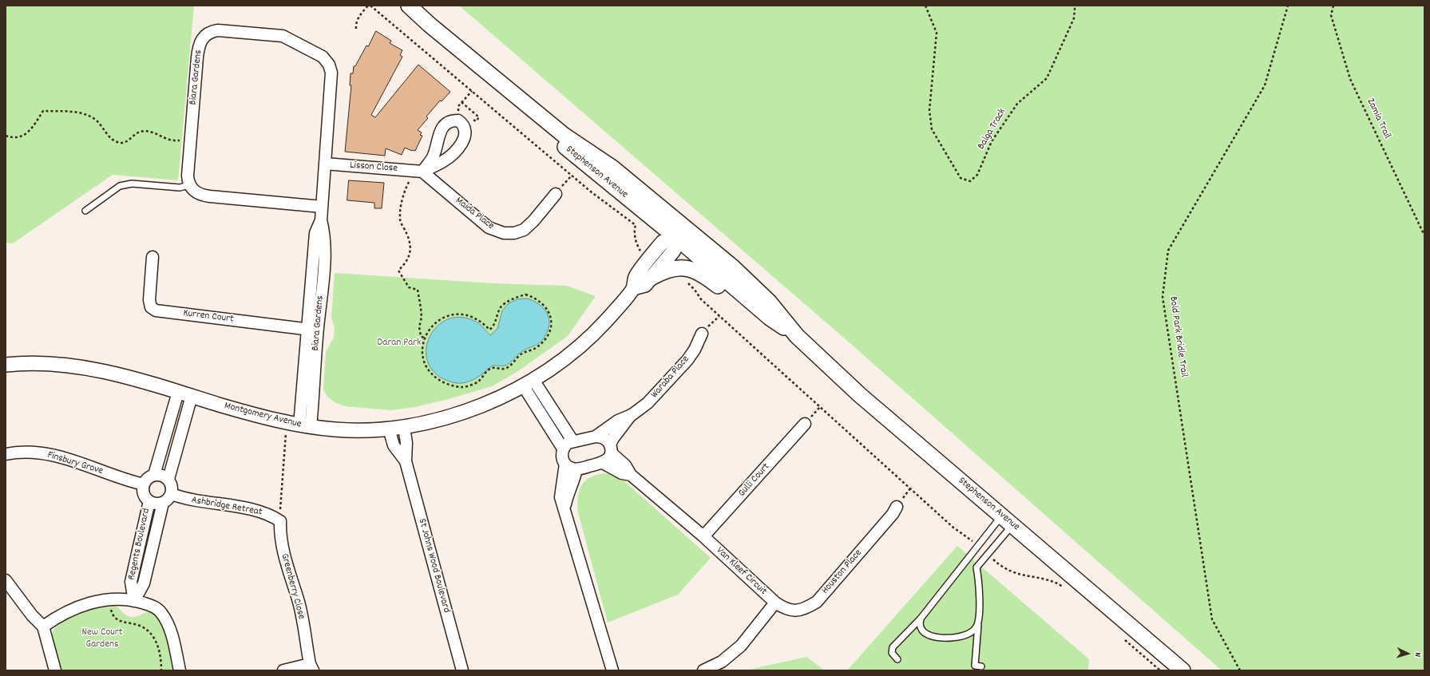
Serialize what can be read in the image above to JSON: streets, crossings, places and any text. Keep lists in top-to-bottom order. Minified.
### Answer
{"streets":{"main road":["Stephenson Avenue"],"street":["Biara Gardens","Lisson Close","Maida Place","Kurren Court","Waraba Place","Montgomery Avenue","Finsbury Grove","Gulli Court","Ashbridge Retreat","Regents Boulevard","St Johns Wood Boulevard","Van Kleef Circuit","Houston Place","Greenberry Close"],"path":["Zamia Trail","Balga Track","Bold Park Bridle Trail"]},"crossings":[["Biara Gardens","Lisson Close"],["Biara Gardens","Kurren Court"],["Biara Gardens","Montgomery Avenue"],["Lisson Close","Maida Place"],["Stephenson Avenue","Montgomery Avenue"],["Waraba Place","Van Kleef Circuit"],["Montgomery Avenue","St Johns Wood Boulevard"],["Finsbury Grove","Ashbridge Retreat"],["Finsbury Grove","Regents Boulevard"],["Gulli Court","Van Kleef Circuit"],["Ashbridge Retreat","Regents Boulevard"],["Ashbridge Retreat","Greenberry Close"],["Van Kleef Circuit","Houston Place"]],"parks":["Daran Park","New Court Gardens"],"north":"right"}
